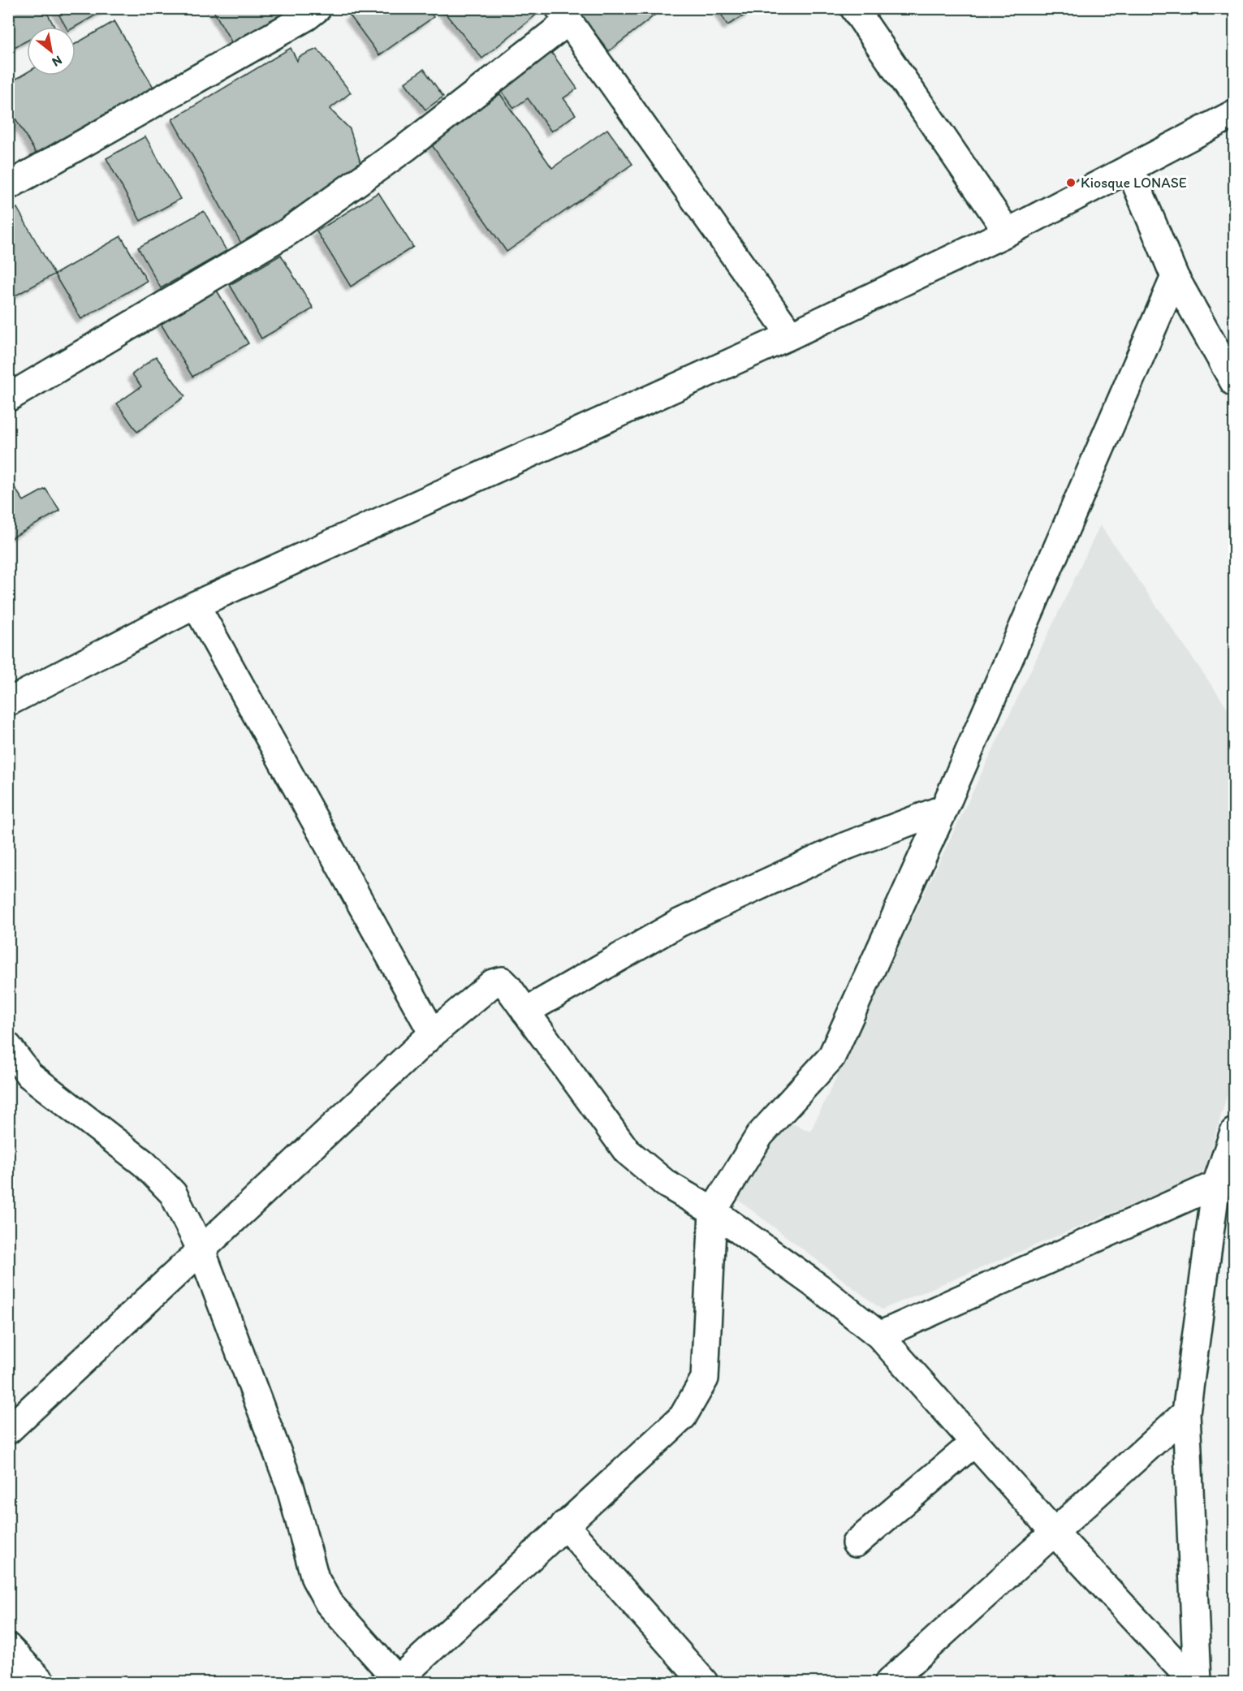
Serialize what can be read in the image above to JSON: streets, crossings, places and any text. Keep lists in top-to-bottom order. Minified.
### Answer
{"places":["Kiosque LONASE"],"north":"bottom right"}
